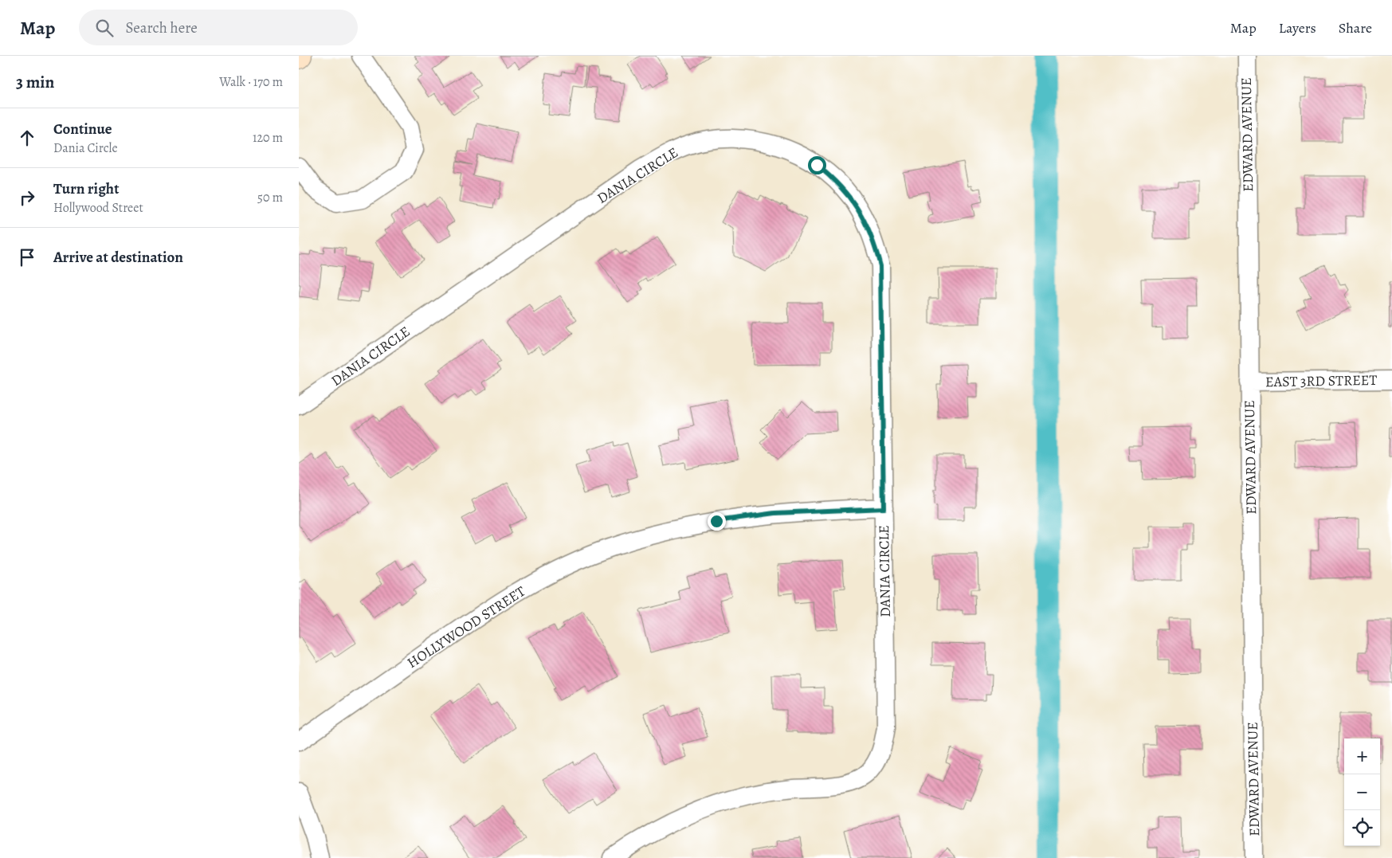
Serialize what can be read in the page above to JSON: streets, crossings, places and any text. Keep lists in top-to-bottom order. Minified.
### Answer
{"streets":{"street":["EDWARD AVENUE","DANIA CIRCLE","EAST 3RD STREET","HOLLYWOOD STREET"]},"crossings":[["EDWARD AVENUE","EAST 3RD STREET"],["DANIA CIRCLE","HOLLYWOOD STREET"]],"page":{"header":"Map","search":"Search here","nav":["Map","Layers","Share"],"heading":["3 min","Walk · 170 m"],"list":[["Continue","Dania Circle","120 m"],["Turn right","Hollywood Street","50 m"],"Arrive at destination"],"map_buttons":["+","−"]}}
